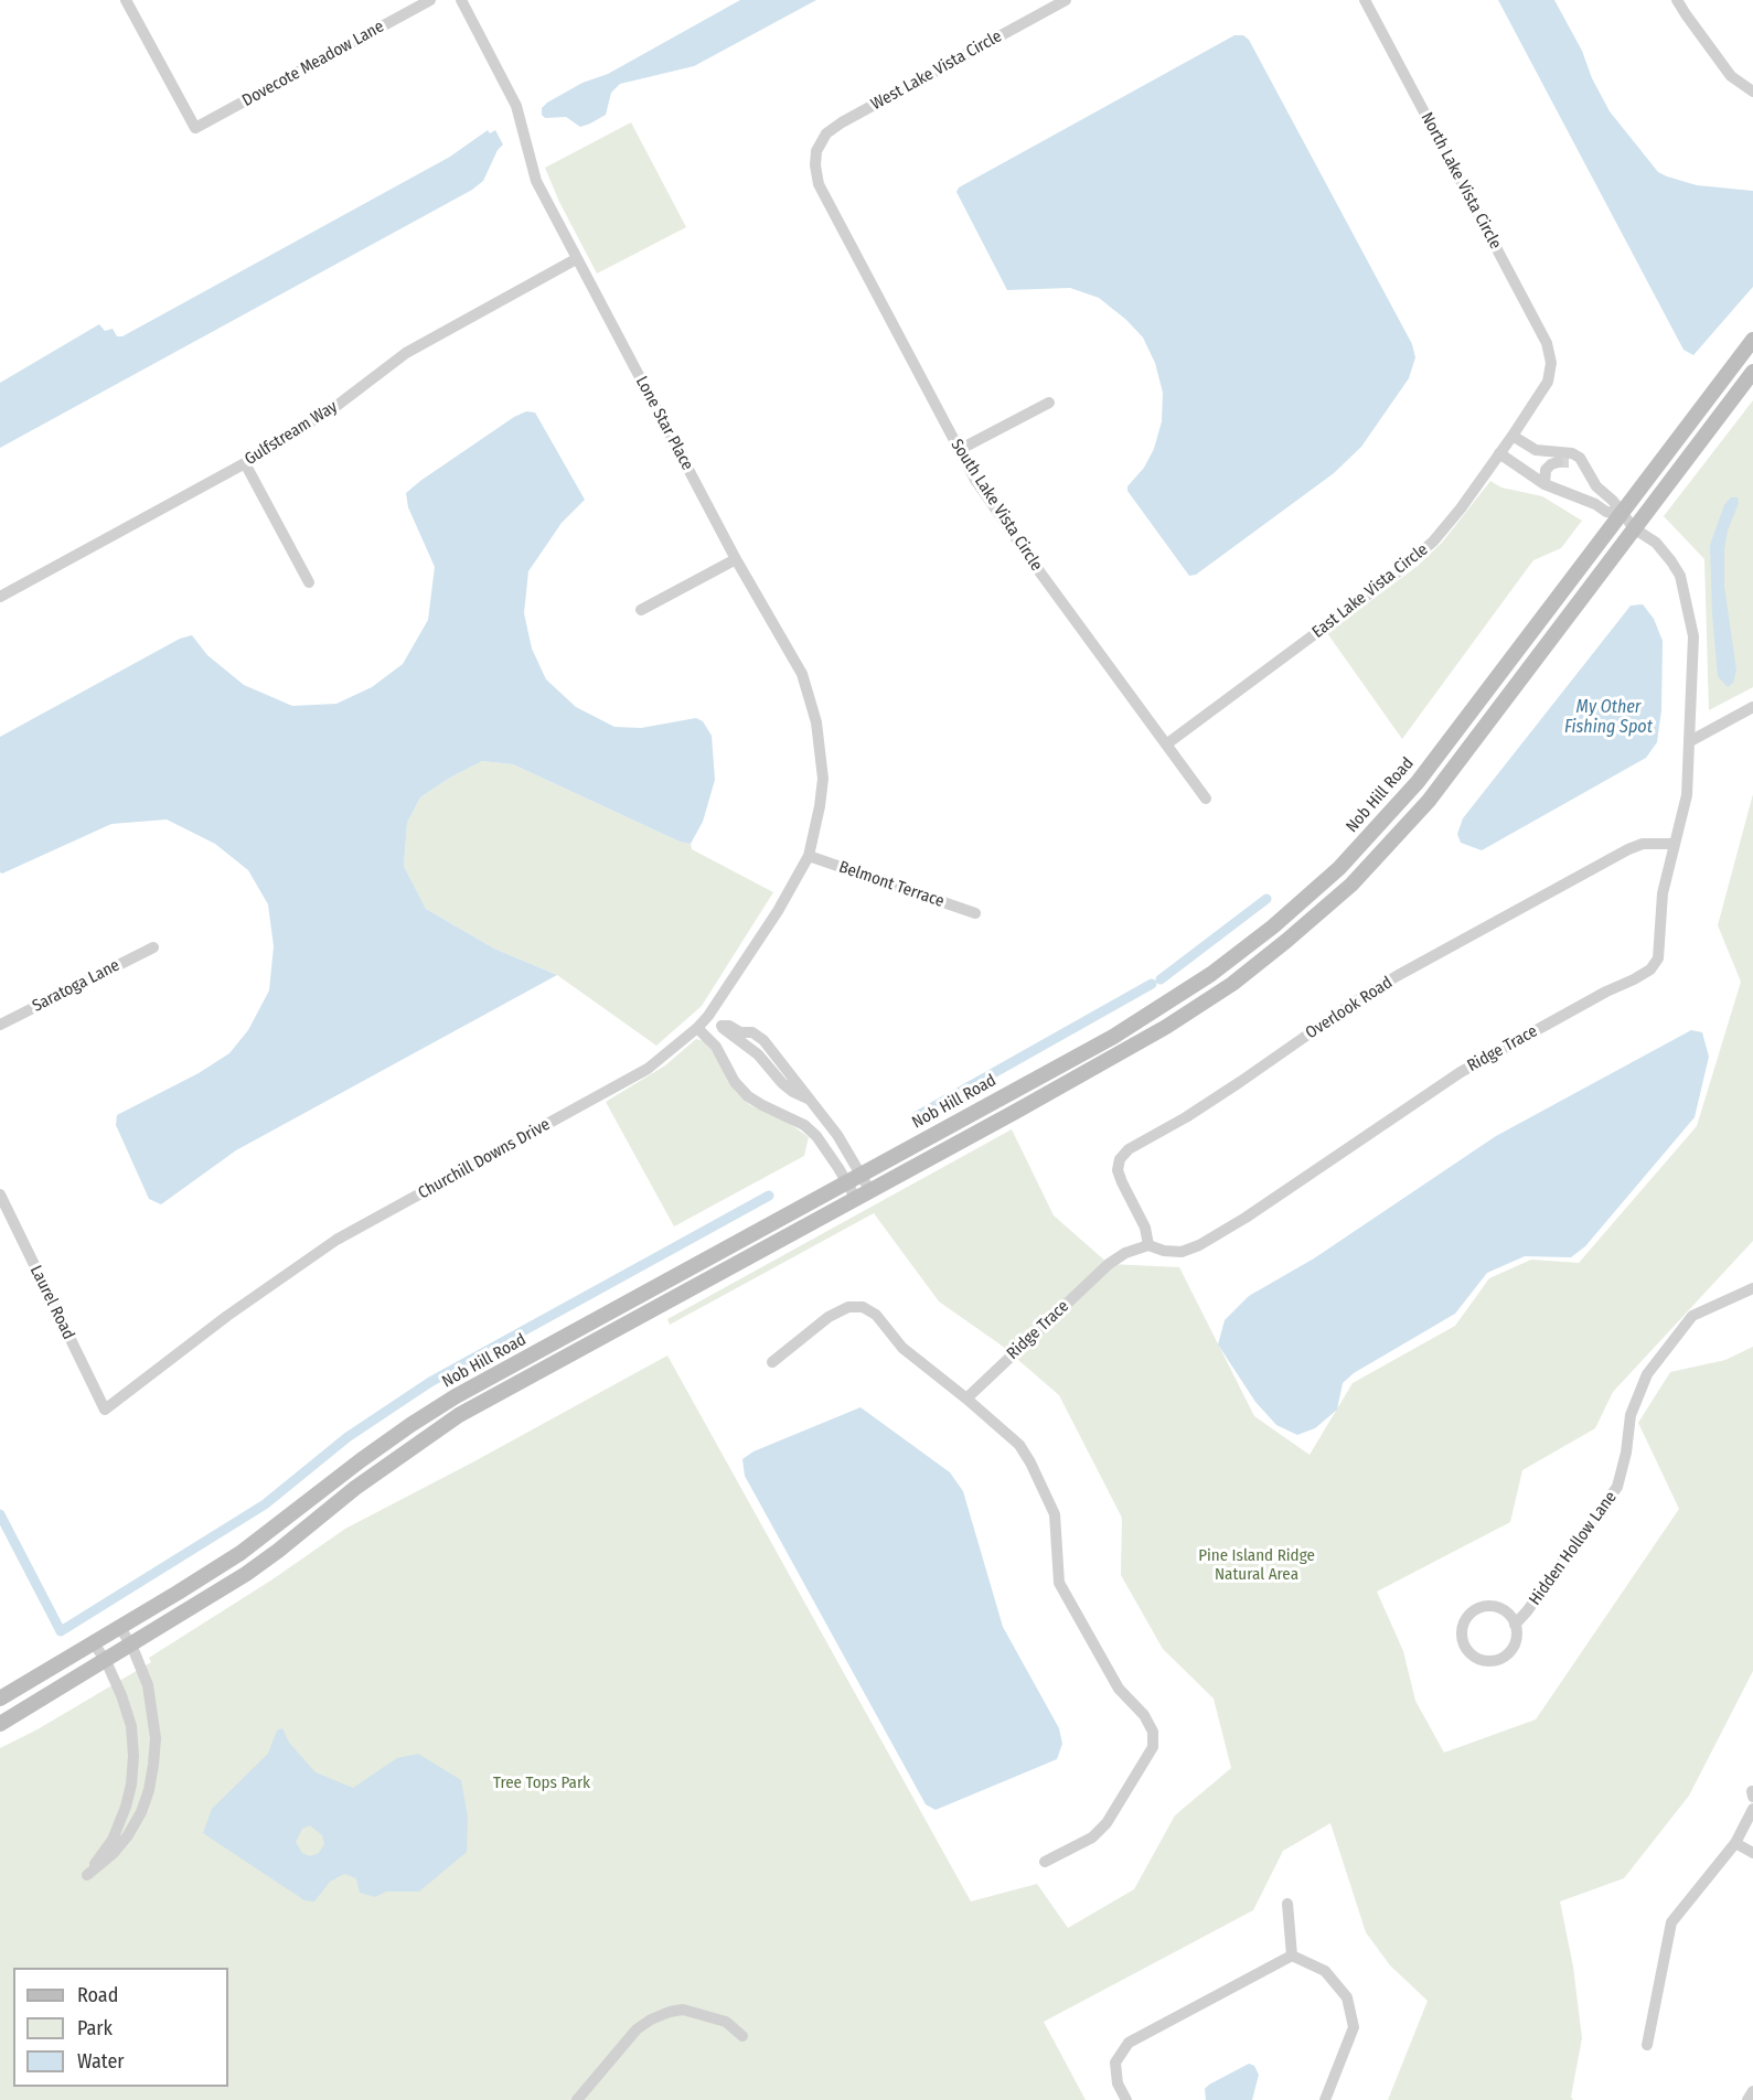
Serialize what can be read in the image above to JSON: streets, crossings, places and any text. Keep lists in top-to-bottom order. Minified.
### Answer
{"streets":{"main road":["Nob Hill Road"],"street":["Dovecote Meadow Lane","West Lake Vista Circle","North Lake Vista Circle","Lone Star Place","Gulfstream Way","South Lake Vista Circle","East Lake Vista Circle","Belmont Terrace","Saratoga Lane","Overlook Road","Ridge Trace","Churchill Downs Drive","Laurel Road","Hidden Hollow Lane"]},"crossings":[["West Lake Vista Circle","South Lake Vista Circle"],["North Lake Vista Circle","East Lake Vista Circle"],["Lone Star Place","Gulfstream Way"],["Lone Star Place","Belmont Terrace"],["Lone Star Place","Churchill Downs Drive"],["South Lake Vista Circle","East Lake Vista Circle"],["Nob Hill Road","Ridge Trace"],["Belmont Terrace","Churchill Downs Drive"],["Overlook Road","Ridge Trace"],["Churchill Downs Drive","Laurel Road"]],"water":["My Other Fishing Spot"],"parks":["Pine Island Ridge Natural Area","Tree Tops Park"],"legend":["Road","Park","Water"]}
